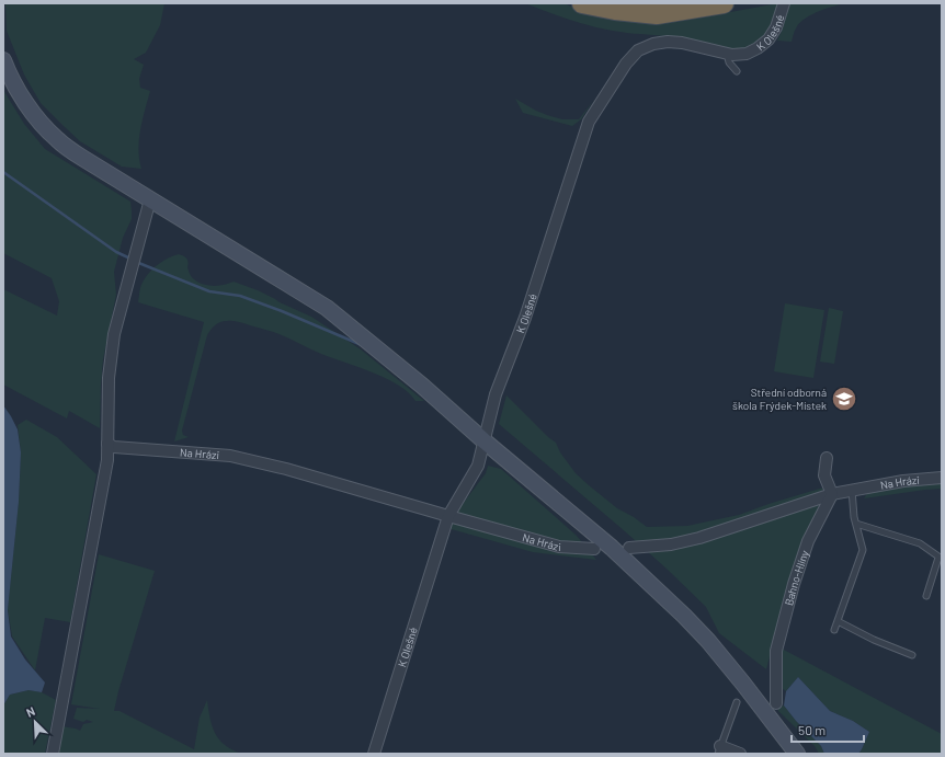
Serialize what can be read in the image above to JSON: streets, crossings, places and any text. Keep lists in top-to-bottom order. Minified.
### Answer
{"streets":{"street":["K Olešné","Na Hrázi","Bahno-Hlíny"]},"crossings":[["K Olešné","Na Hrázi"],["Na Hrázi","Bahno-Hlíny"]],"places":{"school or university":["Střední odborná škola Frýdek-Místek"]},"scale_bar":"50 m","north":"top left"}
